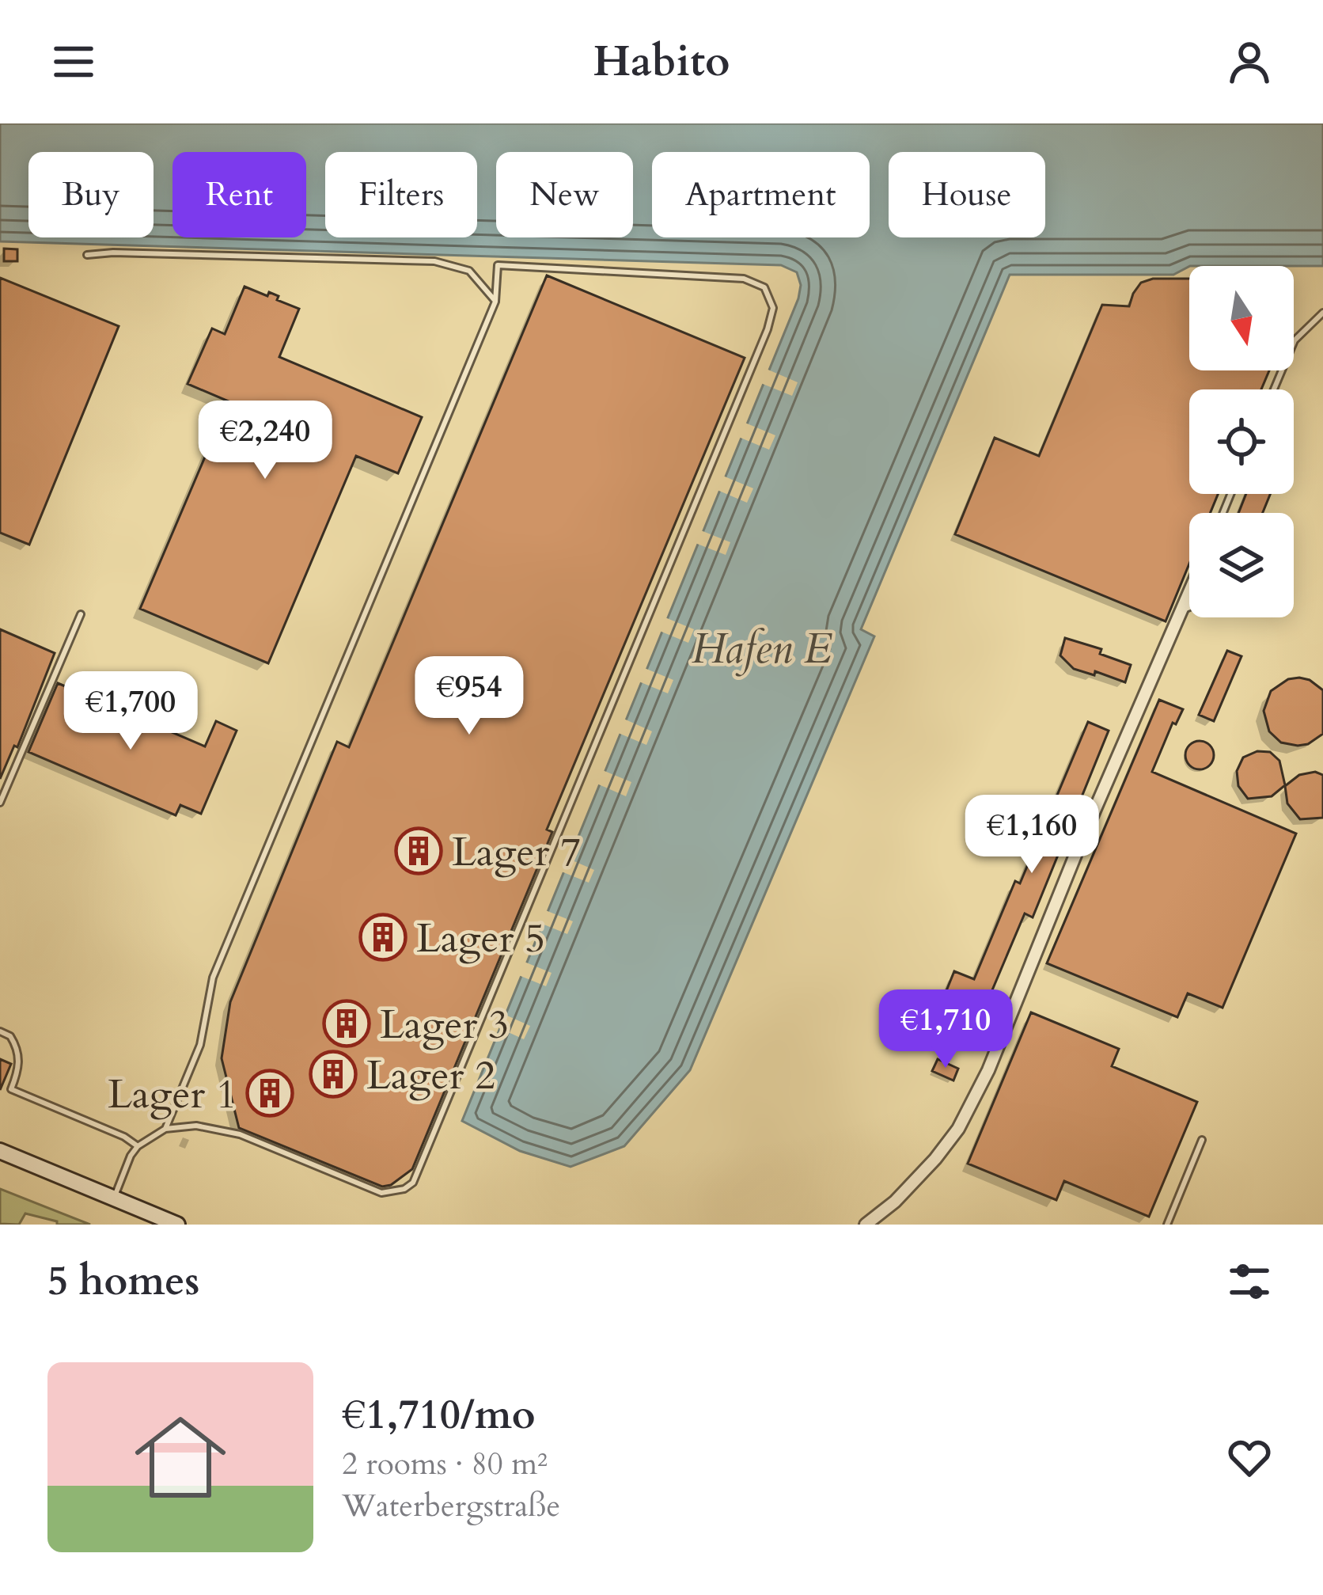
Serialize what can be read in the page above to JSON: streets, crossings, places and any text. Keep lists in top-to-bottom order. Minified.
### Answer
{"water":["Hafen E"],"places":{"building":["Lager 7","Lager 5","Lager 3","Lager 2","Lager 1"]},"north":"bottom","page":{"header":"Habito","chip":["Buy","Rent","Filters","New","Apartment","House"],"price":["€2,240","€954","€1,700","€1,160","€1,710"],"heading":"5 homes","list":[{"name":"€1,710/mo","note":"2 rooms · 80 m² · Waterbergstraße"}]}}
